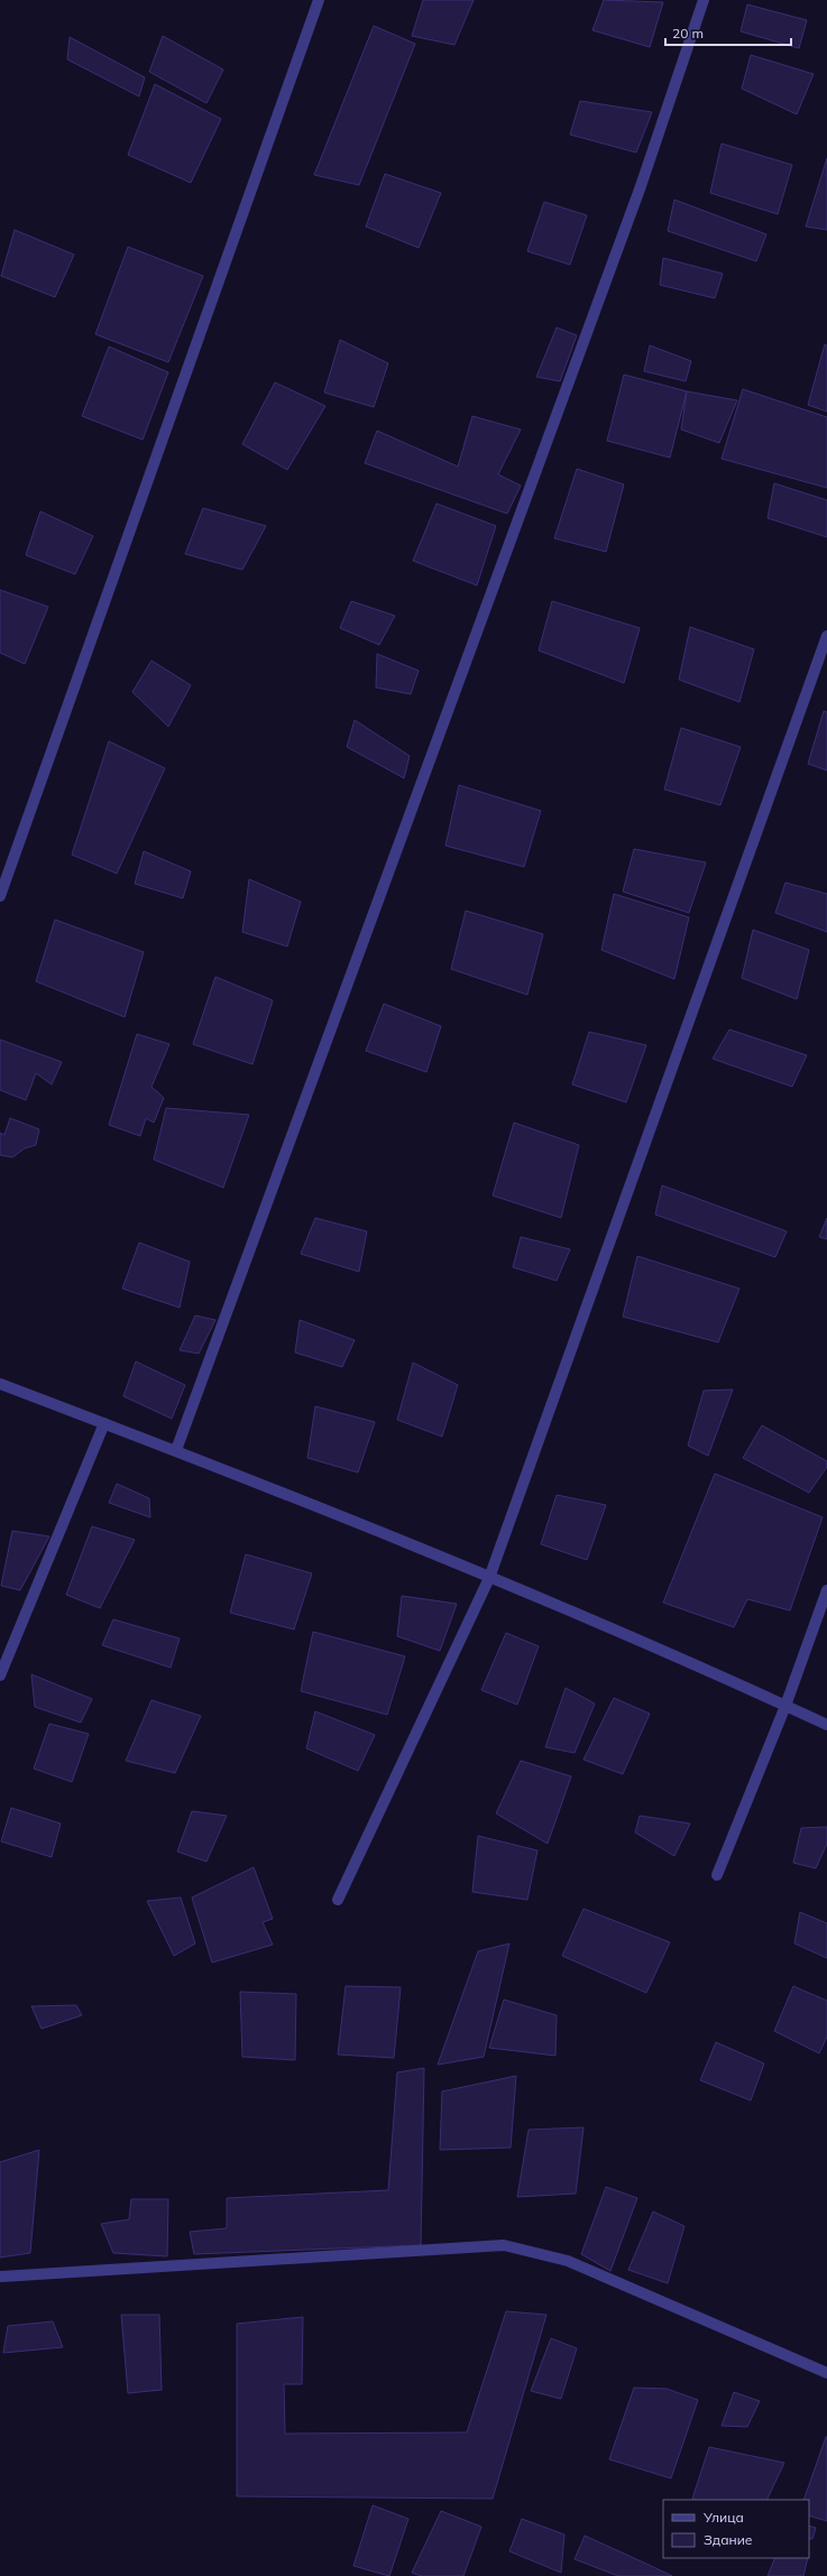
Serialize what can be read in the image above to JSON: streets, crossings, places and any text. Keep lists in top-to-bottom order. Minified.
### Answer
{"legend":["Улица","Здание"],"scale_bar":"20 m"}
